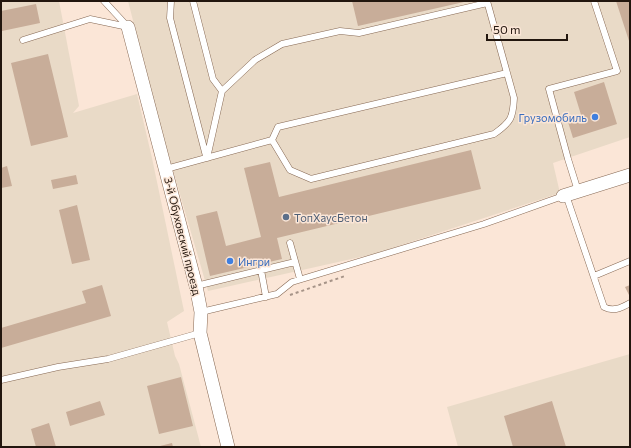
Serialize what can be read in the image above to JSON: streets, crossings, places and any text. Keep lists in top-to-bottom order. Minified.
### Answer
{"streets":{"street":["3-й Обуховский проезд"]},"places":["Грузомобиль","ТопХаусБетон","Ингри"],"scale_bar":"50 m"}
